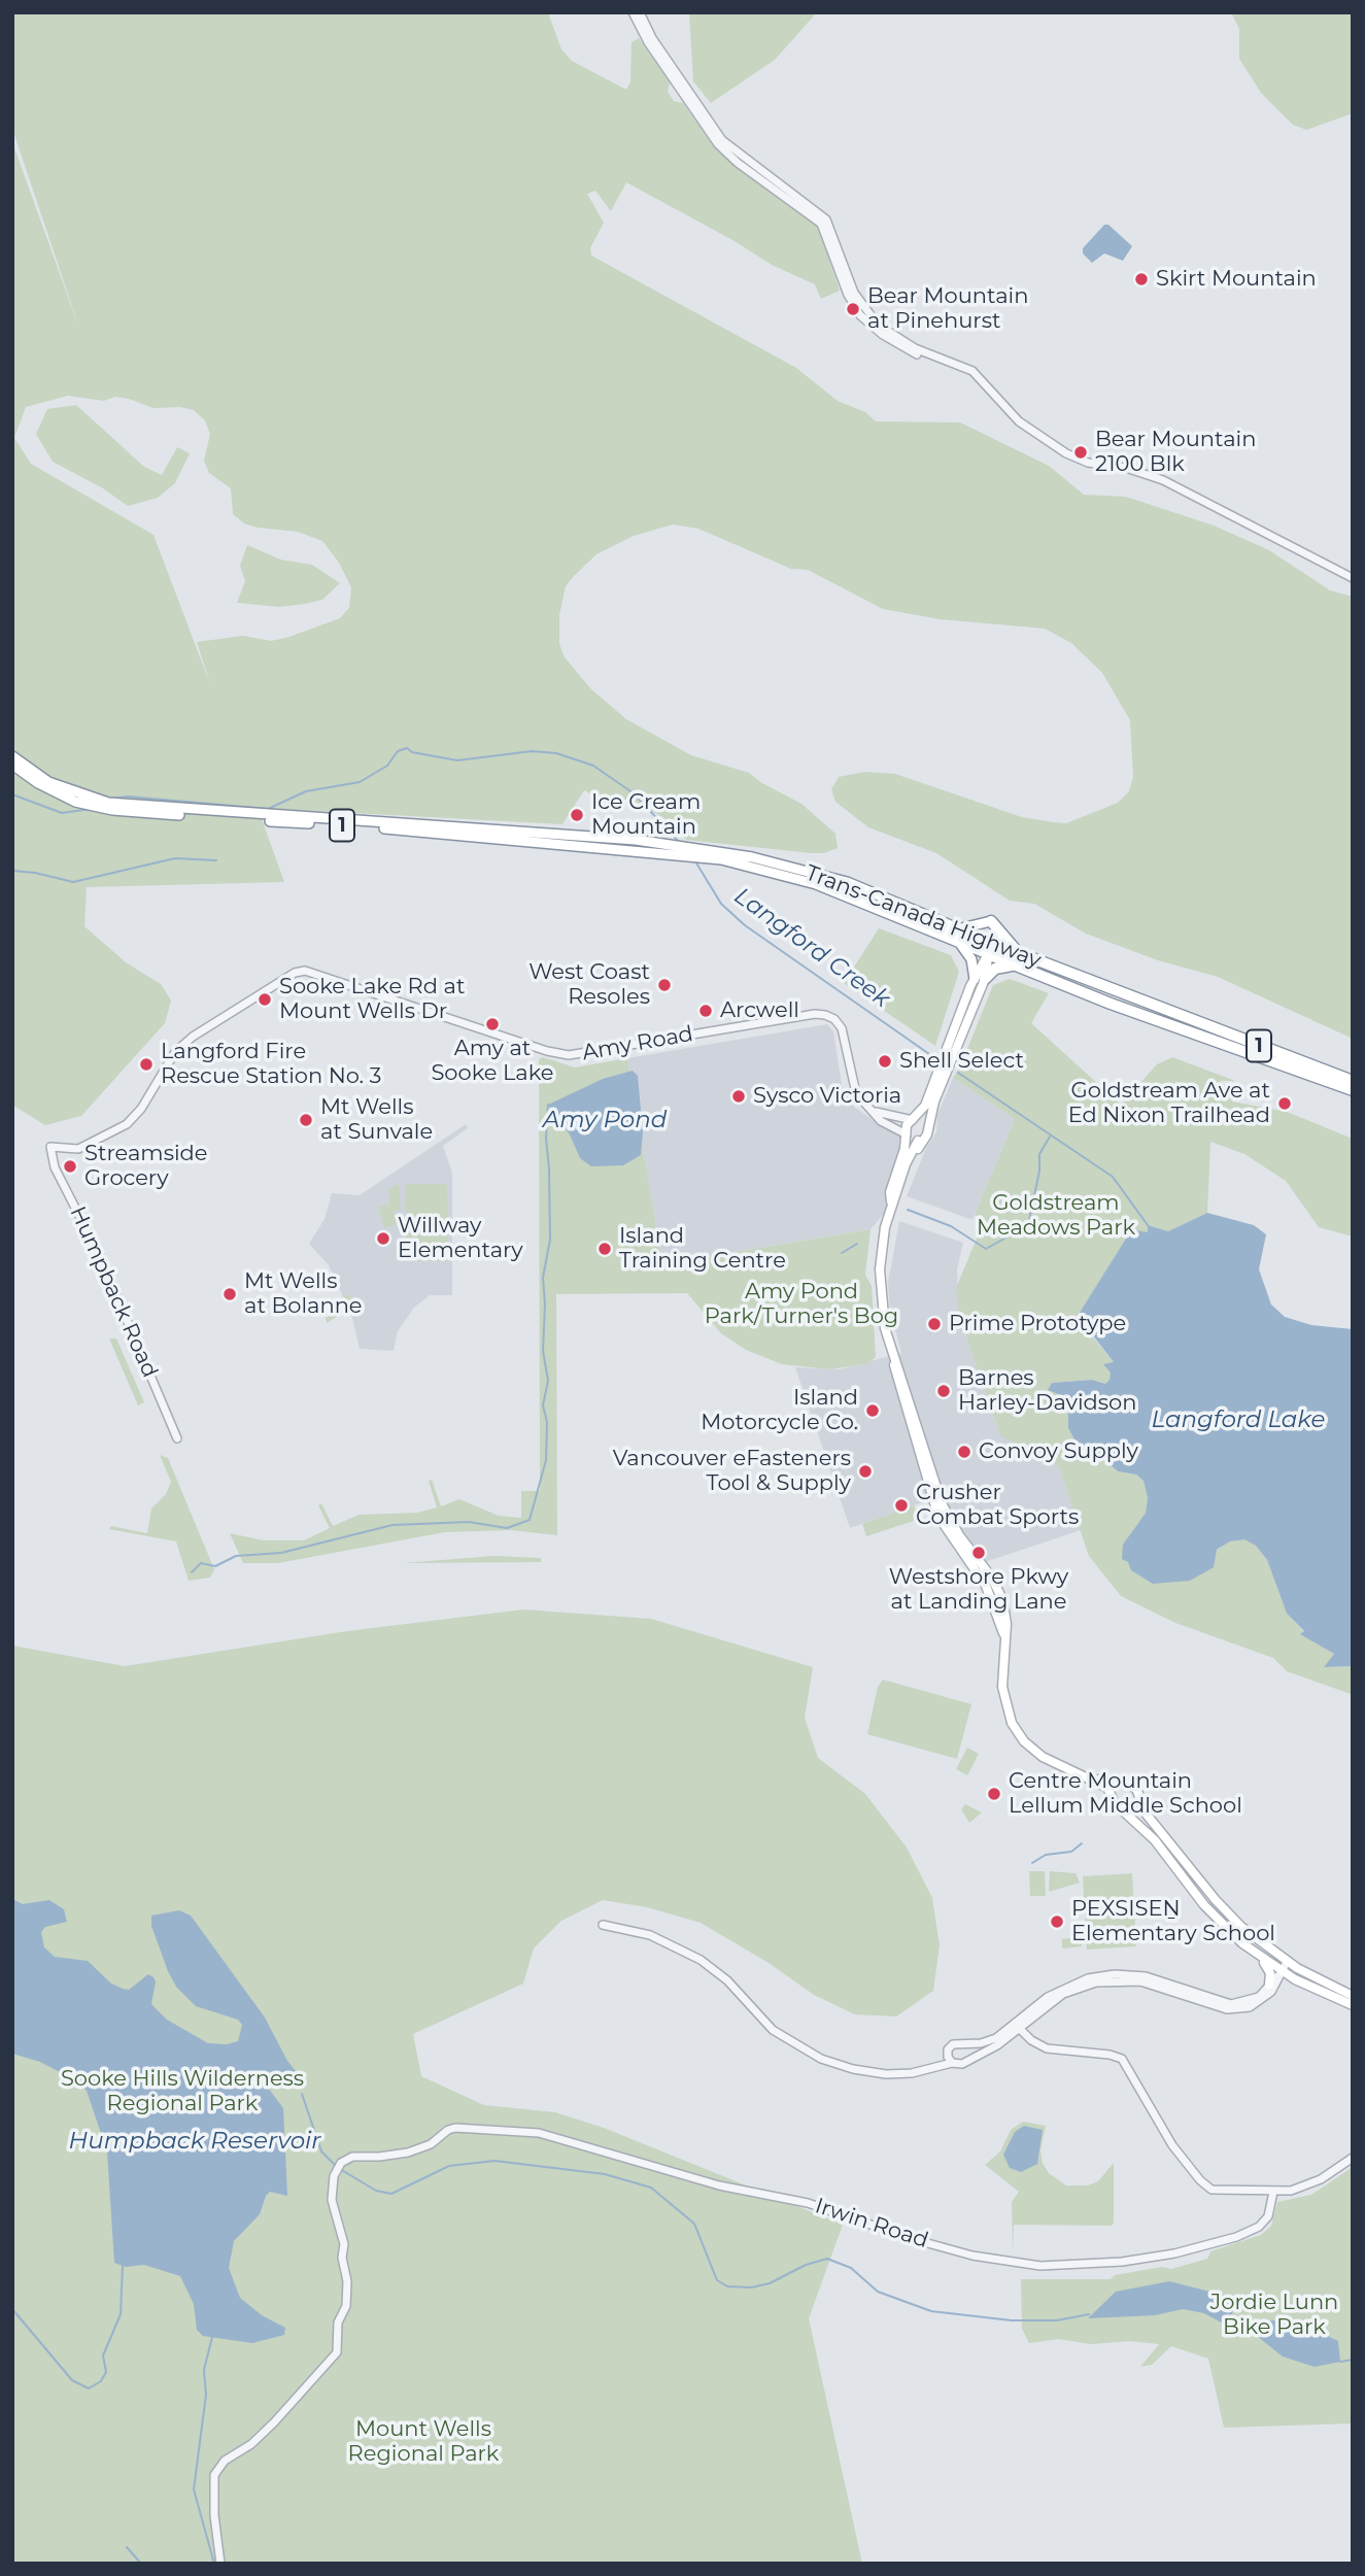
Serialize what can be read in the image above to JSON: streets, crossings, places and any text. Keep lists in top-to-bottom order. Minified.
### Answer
{"streets":{"highway":["1","Trans-Canada Highway"],"street":["Amy Road","Humpback Road","Irwin Road"]},"crossings":[["Amy Road","Humpback Road"]],"water":["Langford Creek","Amy Pond","Langford Lake","Humpback Reservoir"],"parks":["Goldstream Meadows Park","Amy Pond Park/Turner's Bog","Sooke Hills Wilderness Regional Park","Jordie Lunn Bike Park","Mount Wells Regional Park"],"places":["Skirt Mountain","Bear Mountain at Pinehurst","Bear Mountain 2100 Blk","Ice Cream Mountain","West Coast Resoles","Sooke Lake Rd at Mount Wells Dr","Arcwell","Amy at Sooke Lake","Shell Select","Langford Fire Rescue Station No. 3","Sysco Victoria","Goldstream Ave at Ed Nixon Trailhead","Mt Wells at Sunvale","Streamside Grocery","Willway Elementary","Island Training Centre","Mt Wells at Bolanne","Prime Prototype","Barnes Harley-Davidson","Island Motorcycle Co.","Convoy Supply","Vancouver eFasteners Tool & Supply","Crusher Combat Sports","Westshore Pkwy at Landing Lane","Centre Mountain Lellum Middle School","PEXSISEṈ Elementary School"]}
